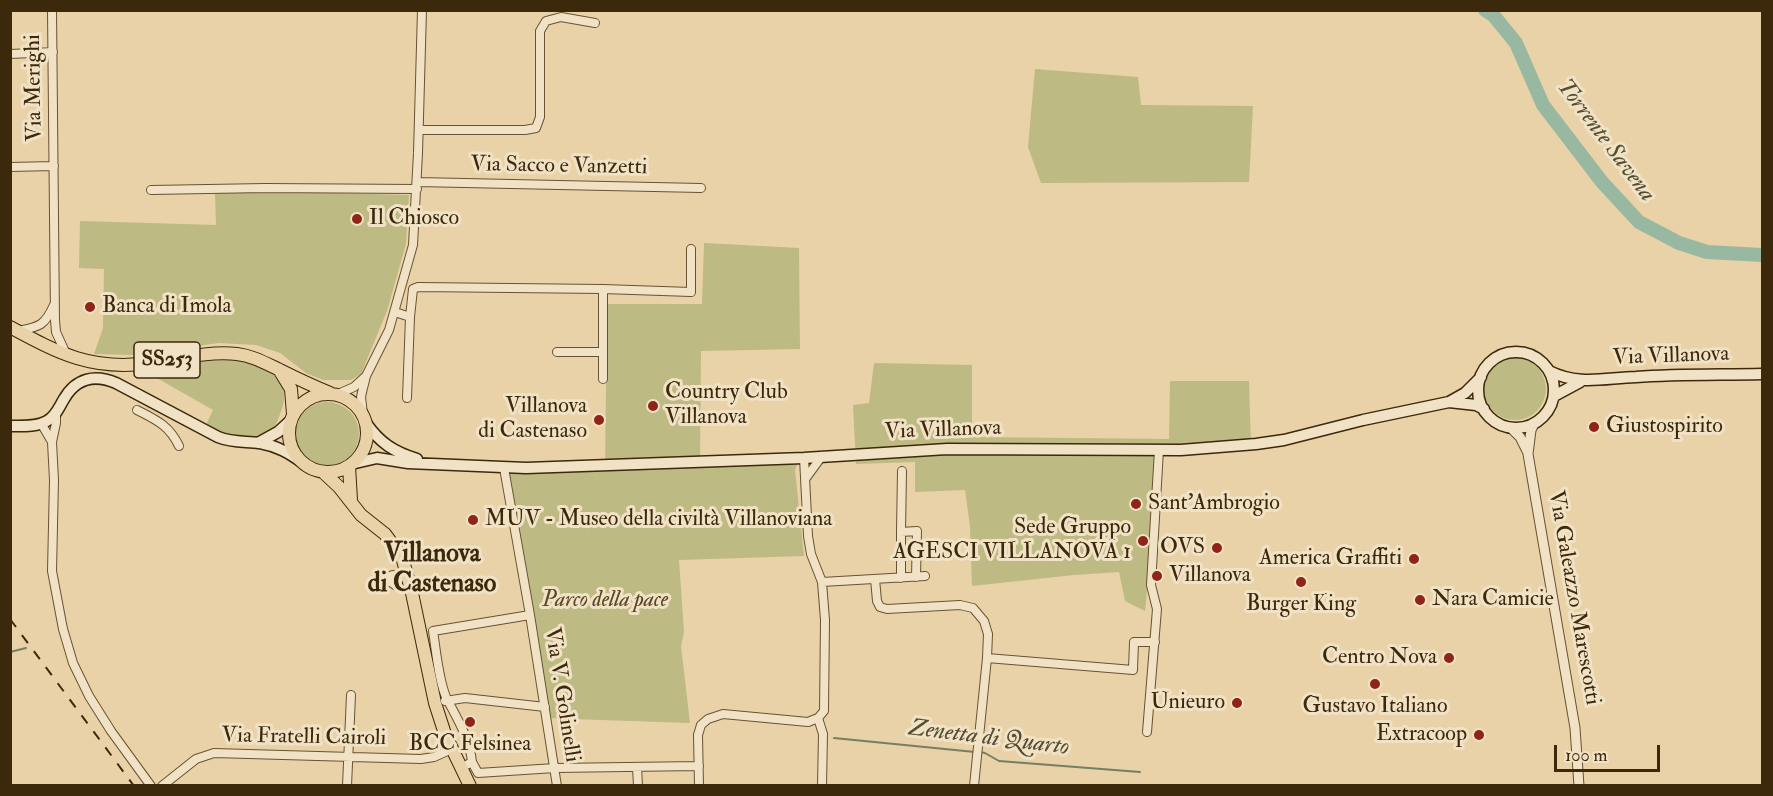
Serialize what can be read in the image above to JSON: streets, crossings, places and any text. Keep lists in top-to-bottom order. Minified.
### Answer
{"streets":{"main road":["Via Villanova","SS253"],"street":["Via Merighi","Via Sacco e Vanzetti","Via Galeazzo Marescotti","Via V. Golinelli","Via Fratelli Cairoli"]},"crossings":[["Via Merighi","SS253"],["Via Villanova","SS253"],["Via Villanova","Via Galeazzo Marescotti"],["Via Villanova","Via V. Golinelli"]],"districts":["Villanova di Castenaso"],"water":["Torrente Savena","Zenetta di Quarto"],"parks":["Parco della pace"],"places":["Il Chiosco","Banca di Imola","Country Club Villanova","Villanova di Castenaso","Giustospirito","Sant'Ambrogio","MUV - Museo della civiltà Villanoviana","Sede Gruppo AGESCI VILLANOVA 1","OVS","America Graffiti","Villanova","Burger King","Nara Camicie","Centro Nova","Gustavo Italiano","Unieuro","BCC Felsinea","Extracoop"],"scale_bar":"100 m"}
